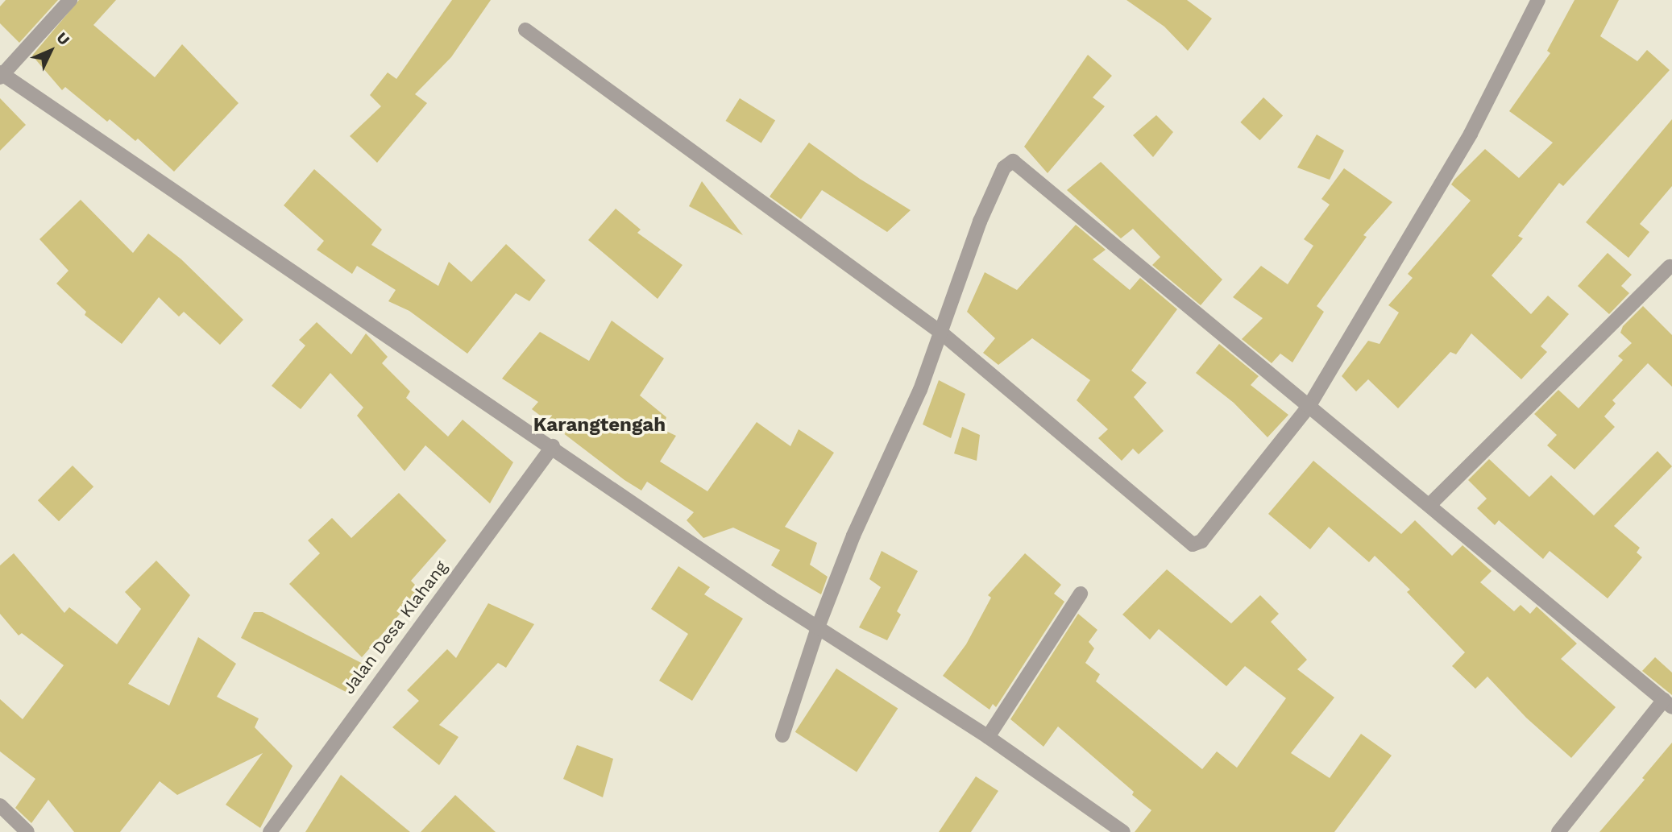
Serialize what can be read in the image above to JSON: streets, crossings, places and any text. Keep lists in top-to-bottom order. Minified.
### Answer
{"streets":{"street":["Jalan Desa Klahang"]},"districts":["Karangtengah"],"north":"top right"}
